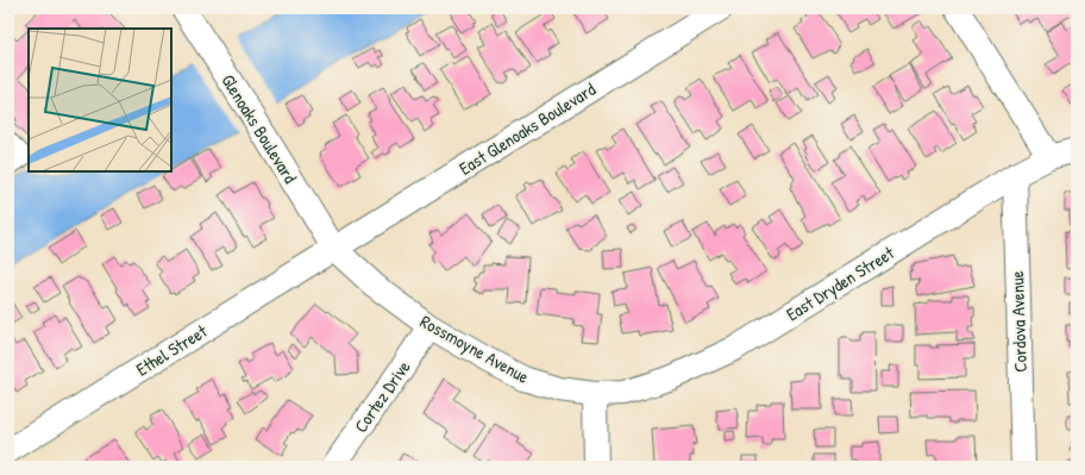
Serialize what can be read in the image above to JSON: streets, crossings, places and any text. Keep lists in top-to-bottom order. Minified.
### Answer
{"streets":{"street":["Glenoaks Boulevard","East Glenoaks Boulevard","East Dryden Street","Cordova Avenue","Rossmoyne Avenue","Ethel Street","Cortez Drive"]},"crossings":[["Glenoaks Boulevard","East Glenoaks Boulevard"],["Glenoaks Boulevard","Rossmoyne Avenue"],["Glenoaks Boulevard","Ethel Street"],["East Glenoaks Boulevard","Rossmoyne Avenue"],["East Glenoaks Boulevard","Ethel Street"],["East Dryden Street","Cordova Avenue"],["East Dryden Street","Rossmoyne Avenue"],["Rossmoyne Avenue","Ethel Street"],["Rossmoyne Avenue","Cortez Drive"]]}
